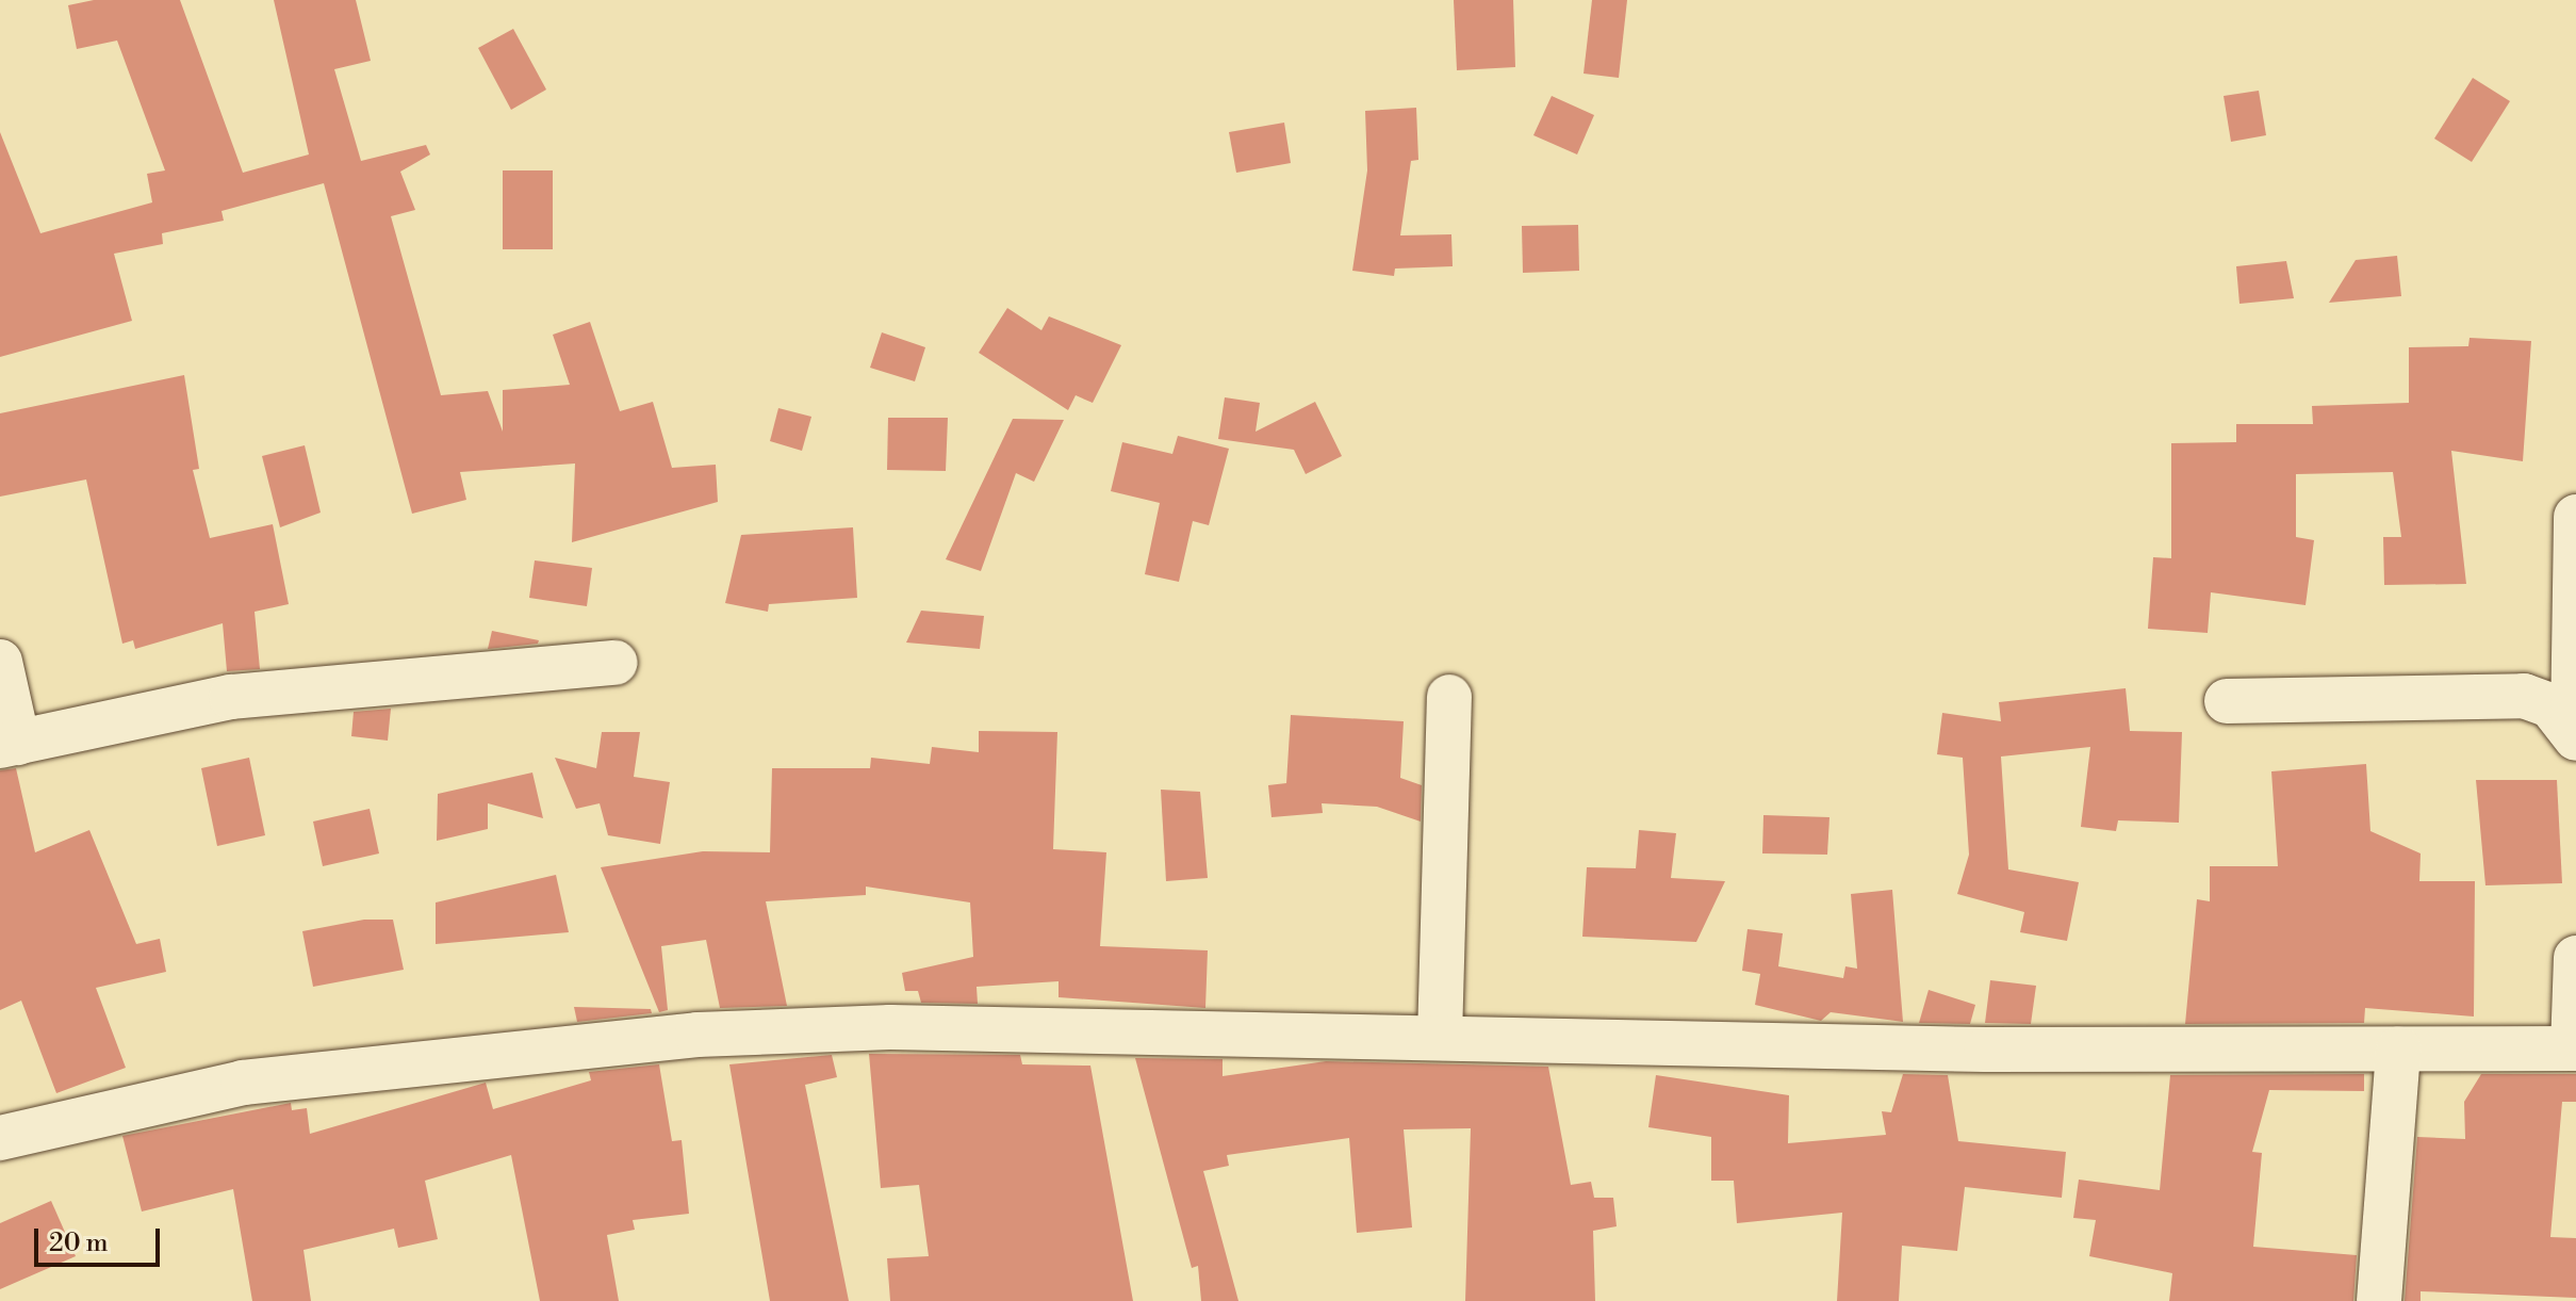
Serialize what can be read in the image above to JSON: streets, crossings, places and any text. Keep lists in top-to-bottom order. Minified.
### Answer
{"scale_bar":"20 m"}
